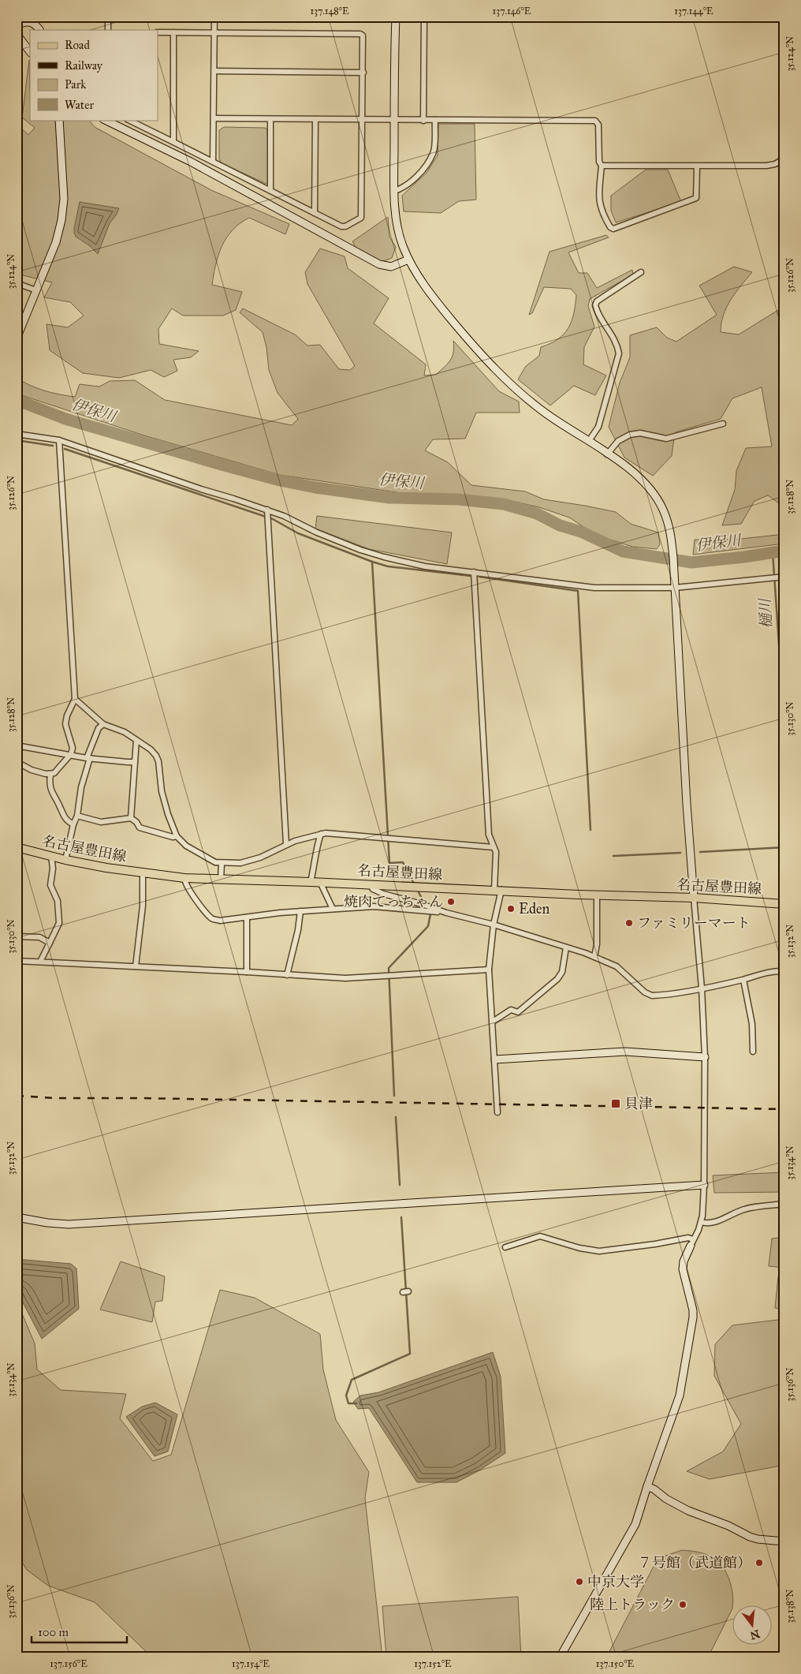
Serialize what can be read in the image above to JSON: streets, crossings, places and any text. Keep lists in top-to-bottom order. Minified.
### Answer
{"streets":{"main road":["名古屋豊田線"]},"water":["伊保川","樋川"],"places":{"other":["焼肉てっちゃん","Eden","ファミリーマート","７号館（武道館）","中京大学","陸上トラック"],"transit":["貝津"]},"legend":["Road","Railway","Park","Water"],"scale_bar":"100 m","north":"bottom","coordinates":["137.148°E","137.146°E","137.144°E","35.124°N","35.126°N","35.128°N","35.130°N","35.132°N","35.134°N","35.136°N","35.138°N","137.156°E","137.154°E","137.152°E","137.150°E"]}
